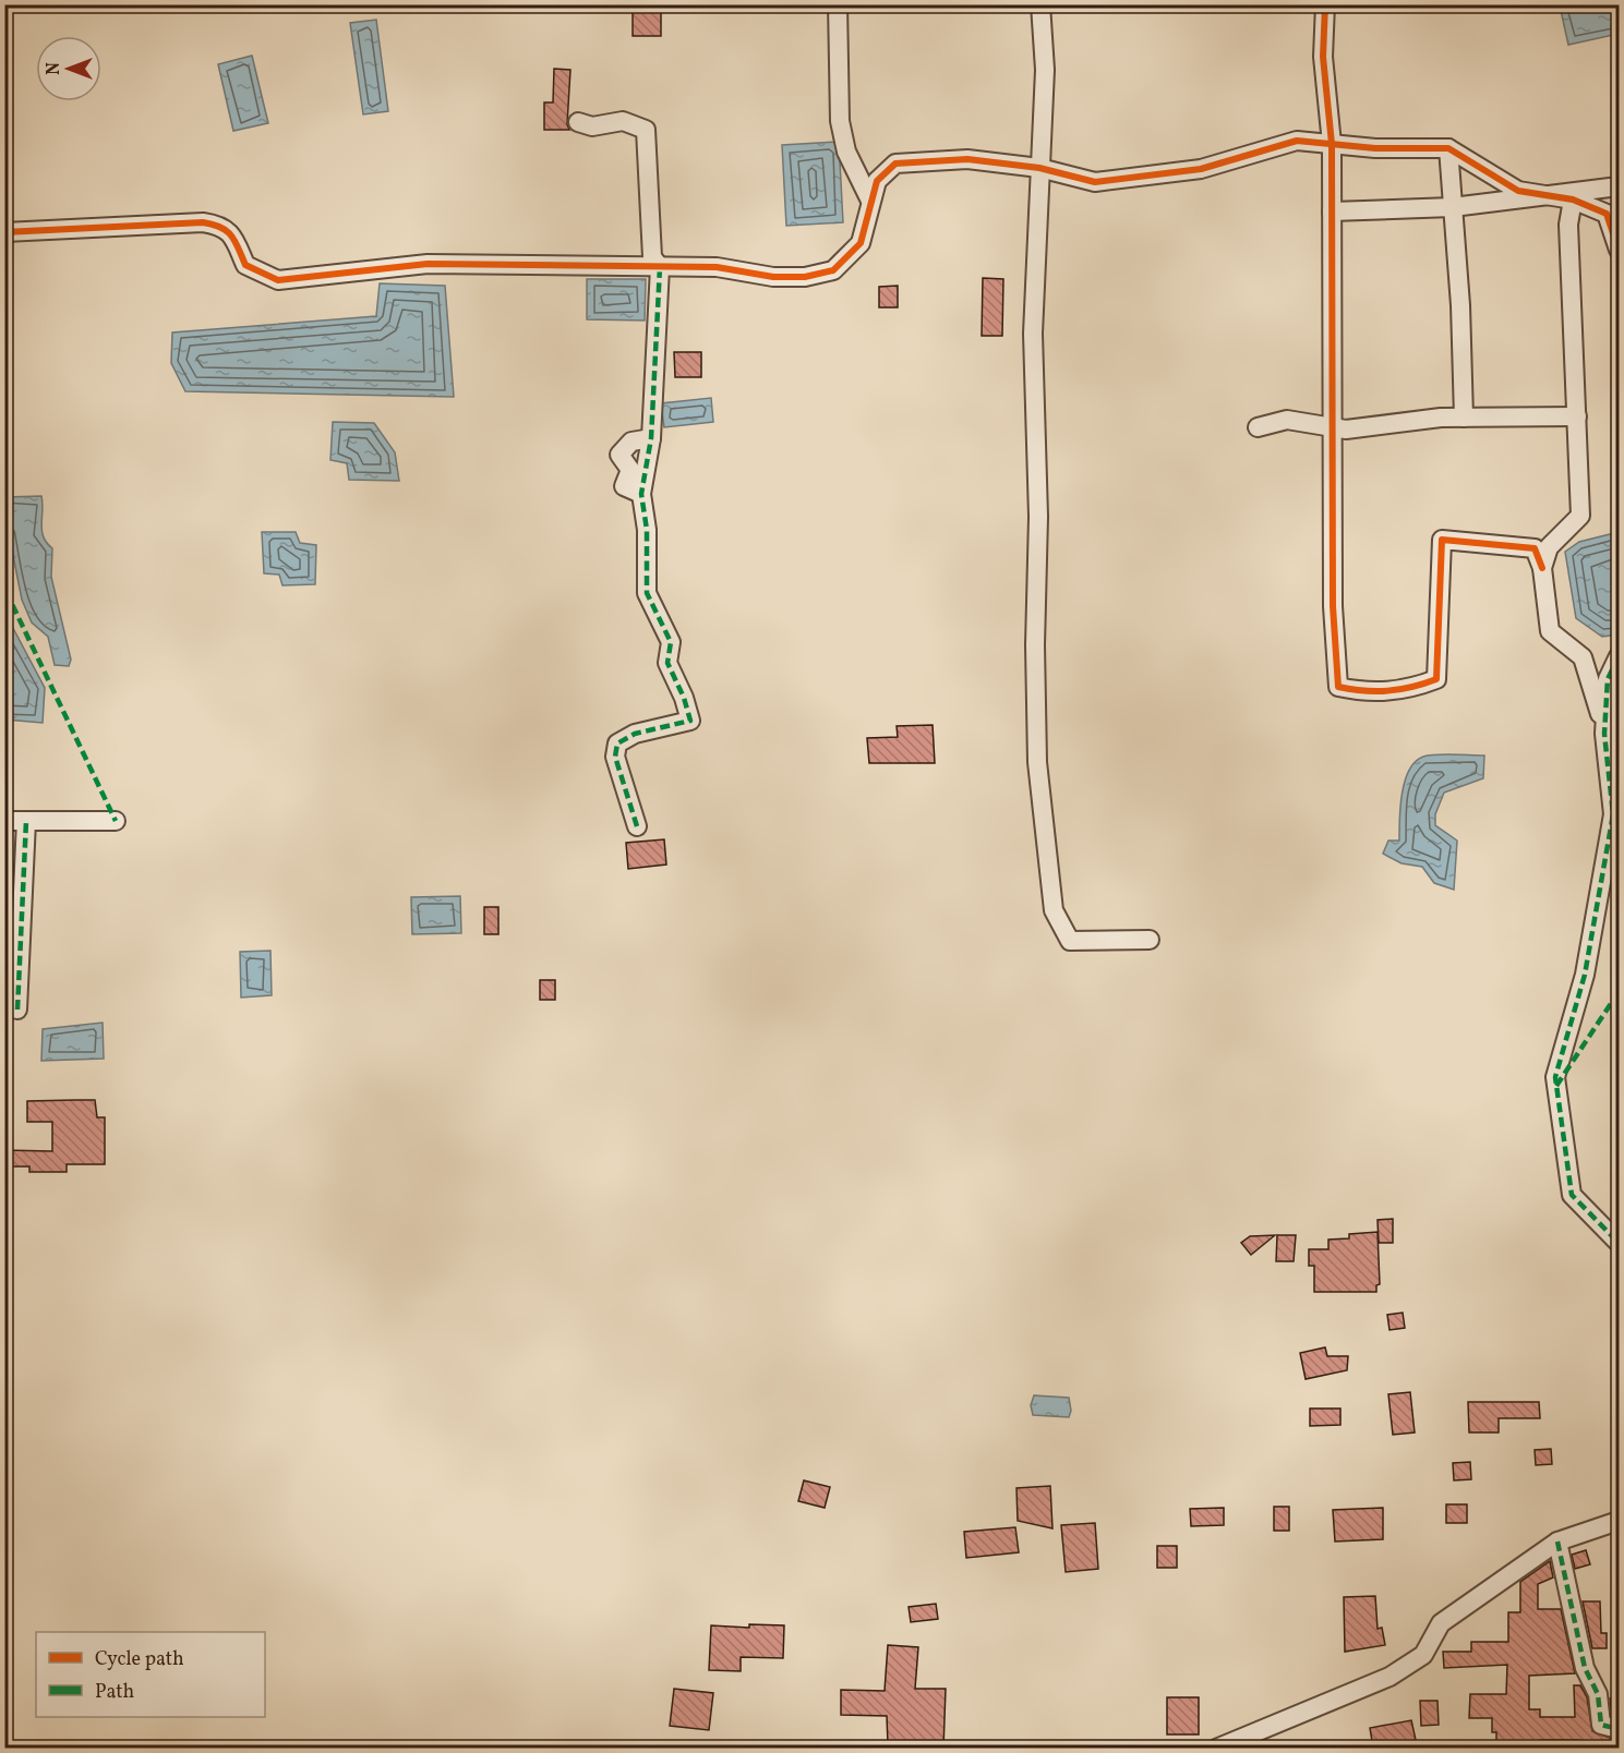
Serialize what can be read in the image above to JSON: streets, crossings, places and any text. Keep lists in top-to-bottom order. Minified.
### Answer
{"legend":["Cycle path","Path"],"north":"left"}
